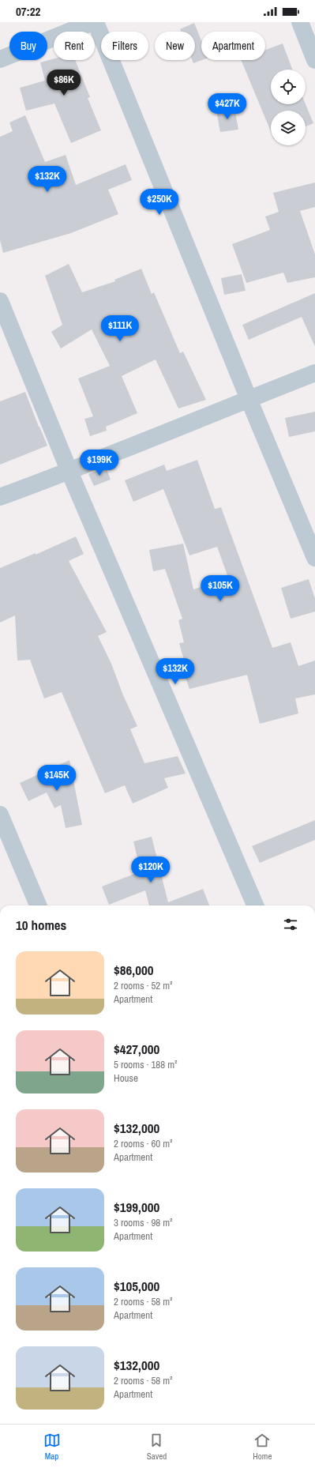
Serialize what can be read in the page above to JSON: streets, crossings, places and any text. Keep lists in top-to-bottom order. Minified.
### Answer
{"page":{"status":"07:22","chip":["Buy","Rent","Filters","New","Apartment"],"price":["$86K","$427K","$132K","$250K","$111K","$199K","$105K","$132K","$145K","$120K"],"heading":"10 homes","list":[{"name":"$86,000","note":"2 rooms · 52 m² · Apartment"},{"name":"$427,000","note":"5 rooms · 188 m² · House"},{"name":"$132,000","note":"2 rooms · 60 m² · Apartment"},{"name":"$199,000","note":"3 rooms · 98 m² · Apartment"},{"name":"$105,000","note":"2 rooms · 58 m² · Apartment"},{"name":"$132,000","note":"2 rooms · 58 m² · Apartment"}],"tabs":["Map","Saved","Home"]}}
